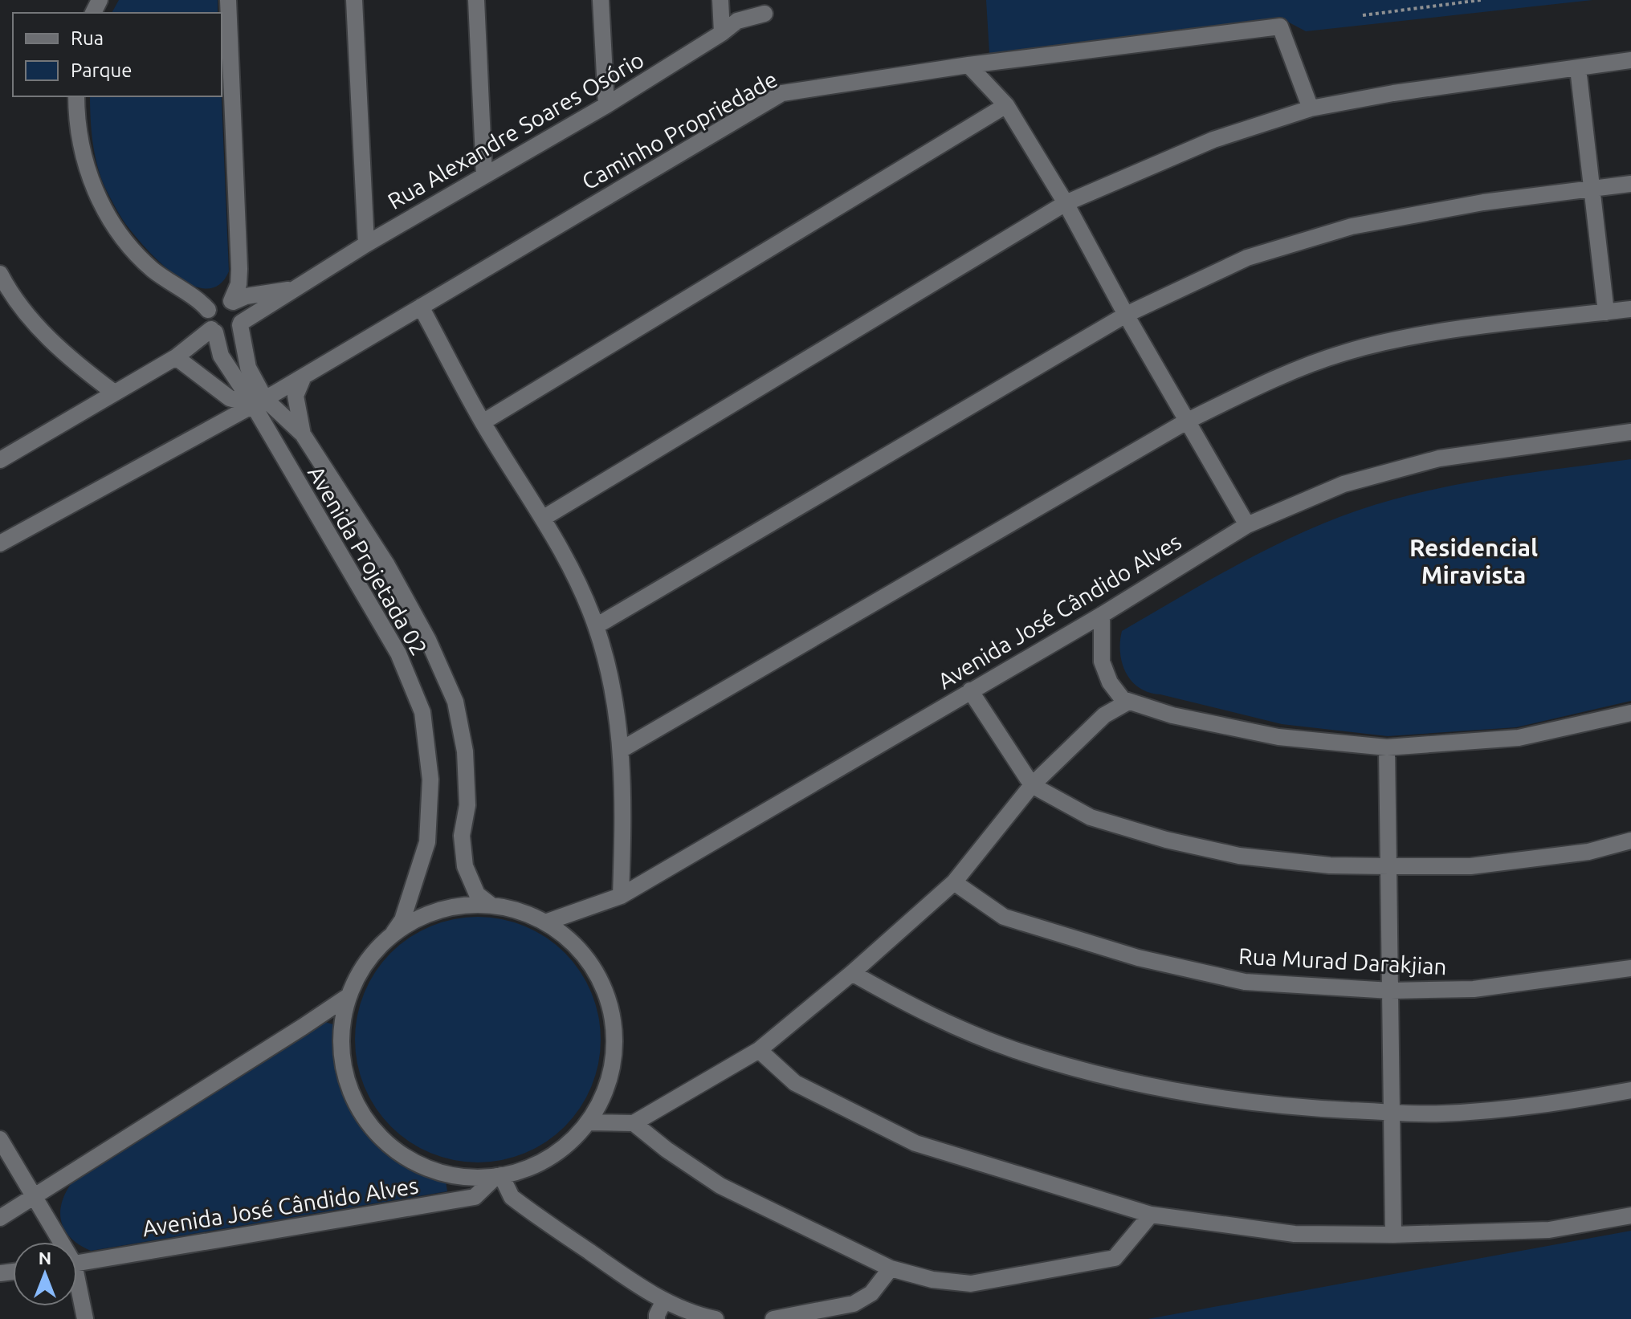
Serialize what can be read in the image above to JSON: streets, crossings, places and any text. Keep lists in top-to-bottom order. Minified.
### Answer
{"streets":{"street":["Rua Alexandre Soares Osório","Caminho Propriedade","Avenida Projetada 02","Avenida José Cândido Alves","Rua Murad Darakjian"]},"crossings":[["Rua Alexandre Soares Osório","Avenida Projetada 02"],["Caminho Propriedade","Avenida Projetada 02"]],"districts":["Residencial Miravista"],"legend":["Rua","Parque"],"north":"top"}
